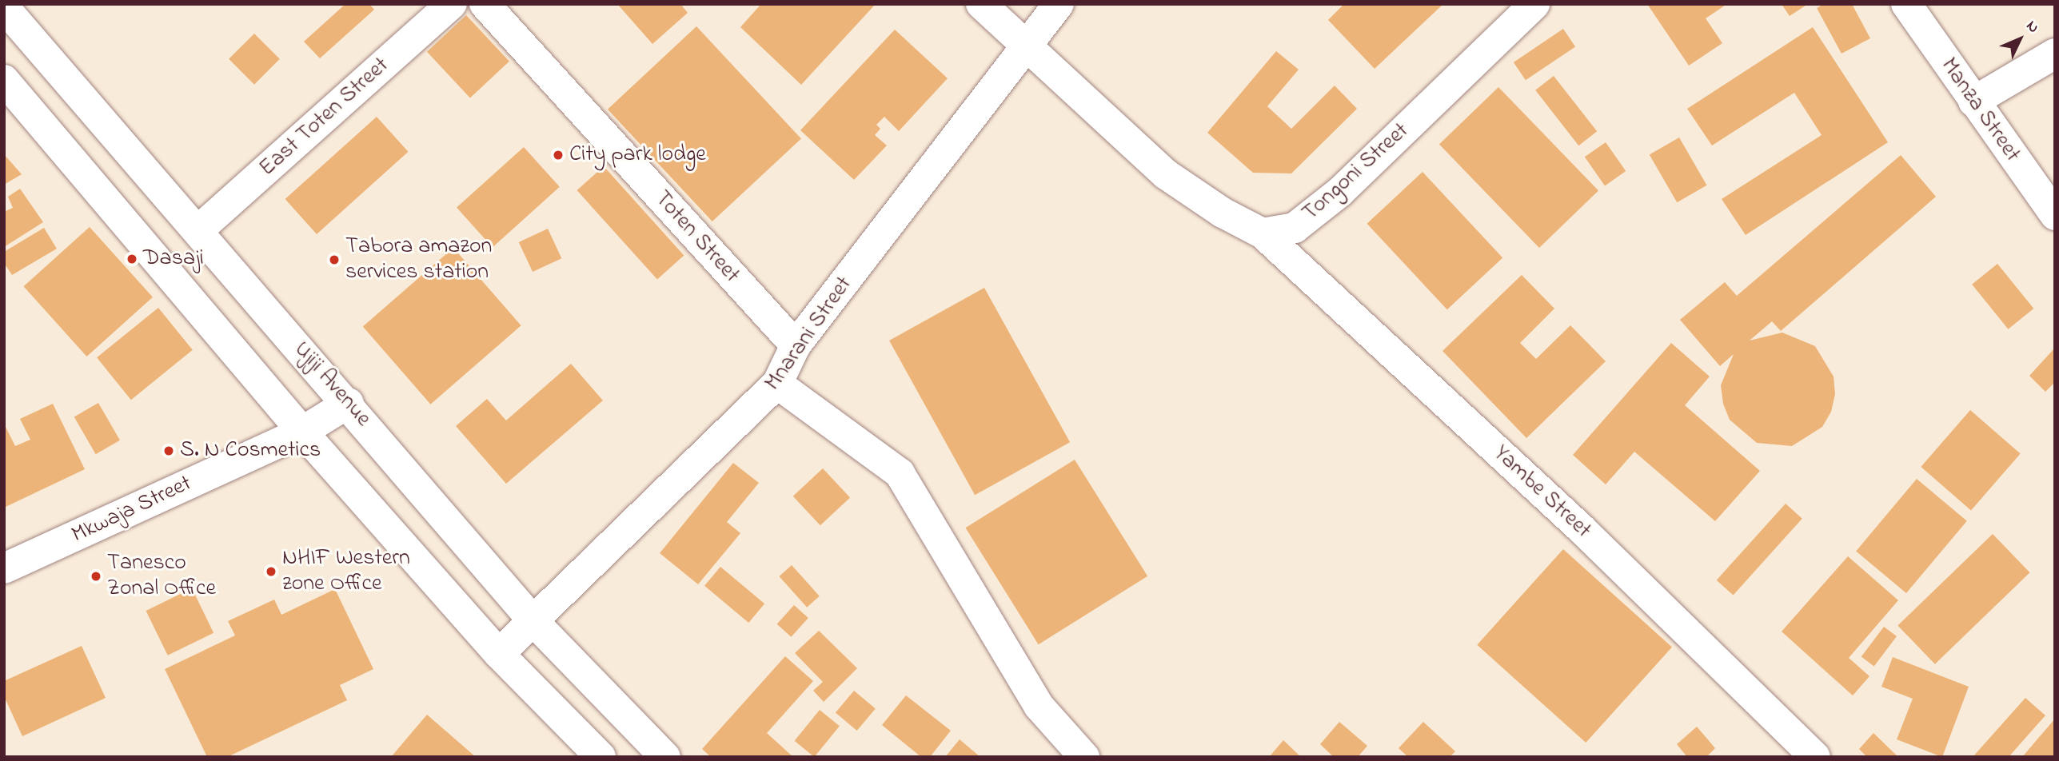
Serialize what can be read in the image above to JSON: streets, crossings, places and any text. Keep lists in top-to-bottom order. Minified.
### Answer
{"streets":{"main road":["Manza Street","East Toten Street","Tongoni Street","Toten Street","Mnarani Street","Ujiji Avenue","Yambe Street","Mkwaja Street"]},"crossings":[["East Toten Street","Ujiji Avenue"],["Tongoni Street","Yambe Street"],["Toten Street","Mnarani Street"],["Mnarani Street","Ujiji Avenue"],["Ujiji Avenue","Mkwaja Street"]],"places":["City park lodge","Dasaji","Tabora amazon services station","S. N Cosmetics","NHIF Western zone Office","Tanesco Zonal Office"],"north":"top right"}
